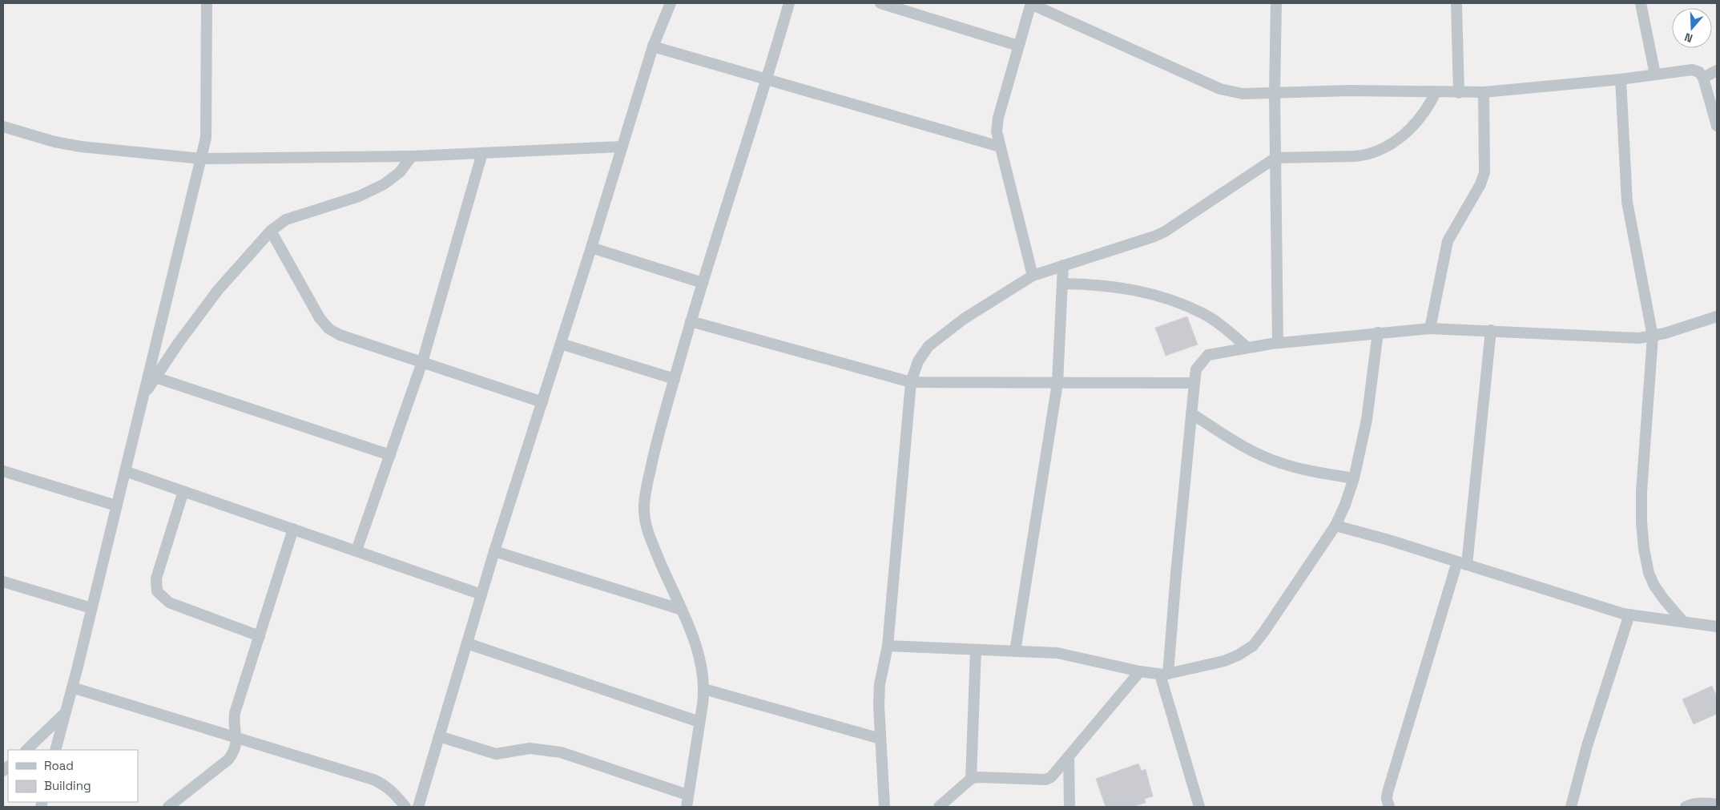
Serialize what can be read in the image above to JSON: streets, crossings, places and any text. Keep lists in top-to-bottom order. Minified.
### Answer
{"legend":["Road","Building"],"north":"bottom"}
